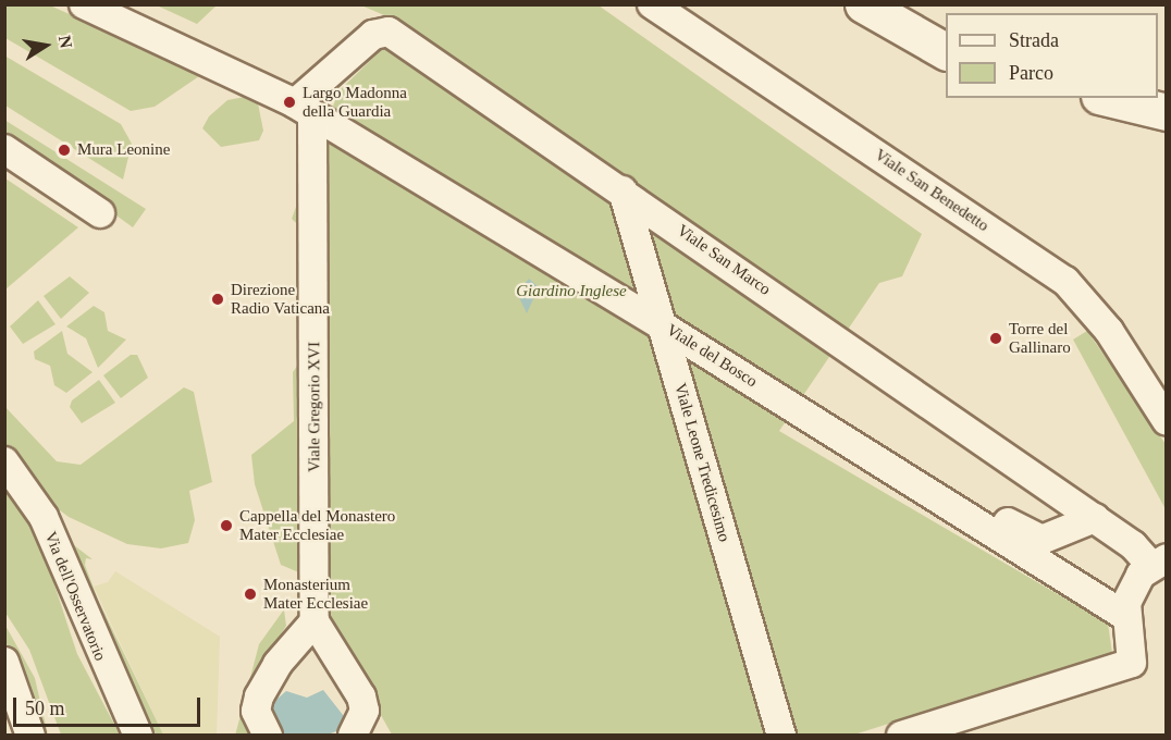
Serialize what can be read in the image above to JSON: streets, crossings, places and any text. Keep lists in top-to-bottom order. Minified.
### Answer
{"streets":{"street":["Viale San Benedetto","Viale San Marco","Viale del Bosco","Viale Gregorio XVI","Viale Leone Tredicesimo","Via dell'Osservatorio"]},"crossings":[["Viale San Marco","Viale del Bosco"],["Viale San Marco","Viale Gregorio XVI"],["Viale San Marco","Viale Leone Tredicesimo"],["Viale del Bosco","Viale Gregorio XVI"],["Viale del Bosco","Viale Leone Tredicesimo"]],"parks":["Giardino Inglese"],"places":["Largo Madonna della Guardia","Mura Leonine","Direzione Radio Vaticana","Torre del Gallinaro","Cappella del Monastero Mater Ecclesiae","Monasterium Mater Ecclesiae"],"legend":["Strada","Parco"],"scale_bar":"50 m","north":"right"}
